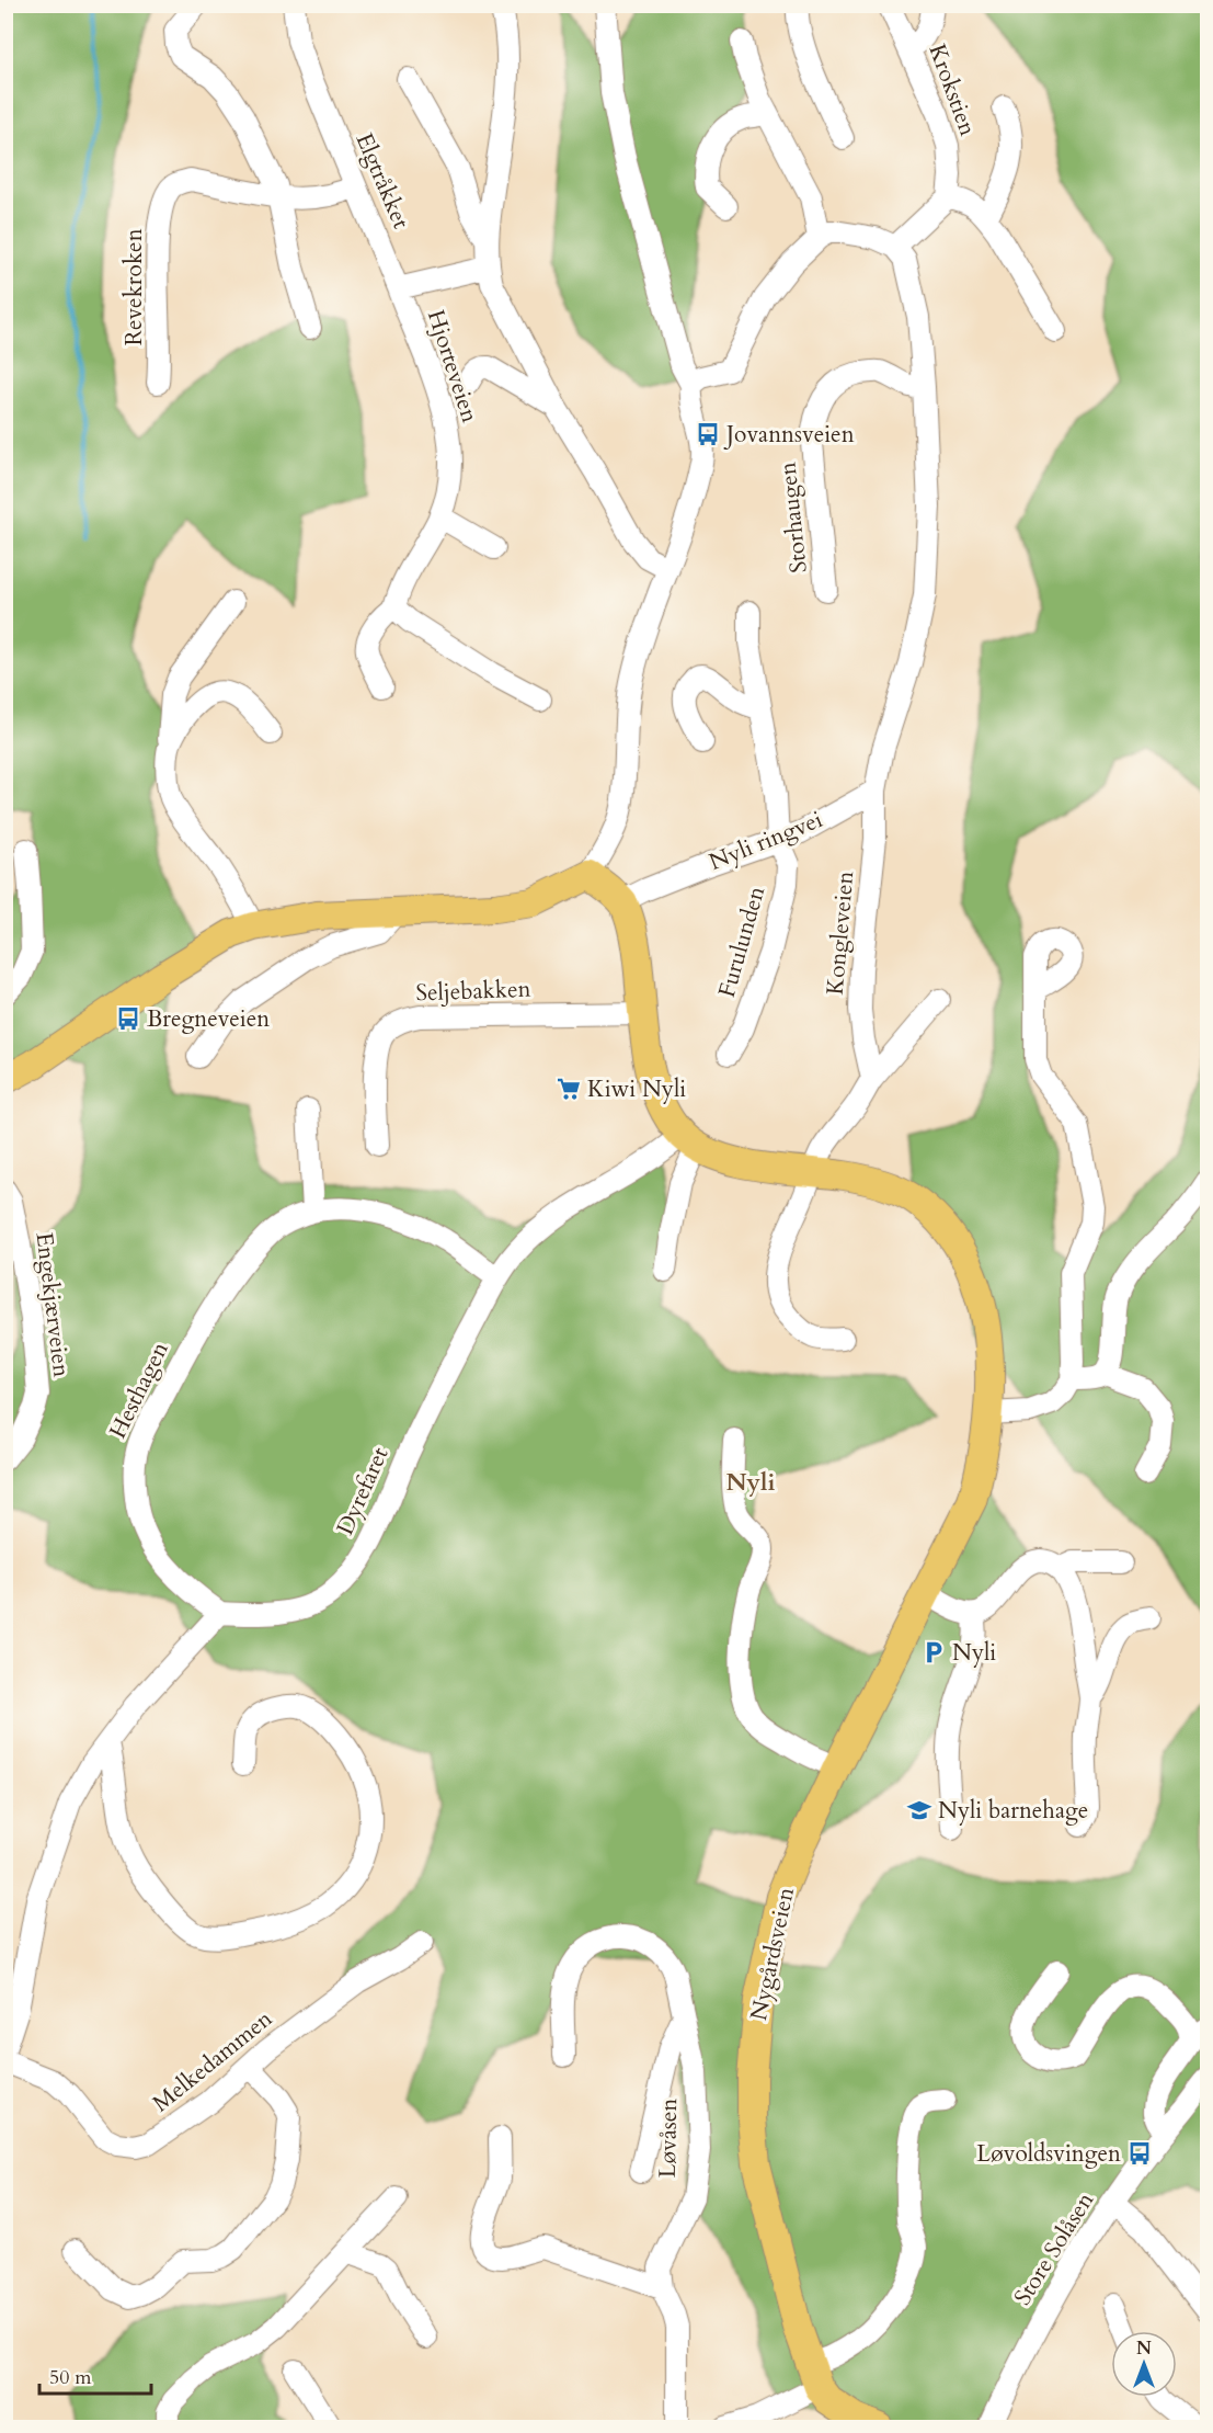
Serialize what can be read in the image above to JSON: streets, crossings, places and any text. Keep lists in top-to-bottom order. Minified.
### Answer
{"streets":{"main road":["Nygårdsveien"],"street":["Krokstien","Elgtråkket","Revekroken","Hjorteveien","Storhaugen","Nyli ringvei","Kongleveien","Furulunden","Seljebakken","Engekjærveien","Hesthagen","Dyrefaret","Melkedammen","Løvåsen","Store Solåsen"]},"crossings":[["Elgtråkket","Revekroken"],["Elgtråkket","Hjorteveien"],["Nyli ringvei","Kongleveien"],["Nyli ringvei","Furulunden"],["Hesthagen","Dyrefaret"]],"districts":["Nyli"],"places":{"bus stop":["Jovannsveien","Bregneveien","Løvoldsvingen"],"supermarket":["Kiwi Nyli"],"parking":["Nyli"],"school or university":["Nyli barnehage"]},"scale_bar":"50 m","north":"top"}
